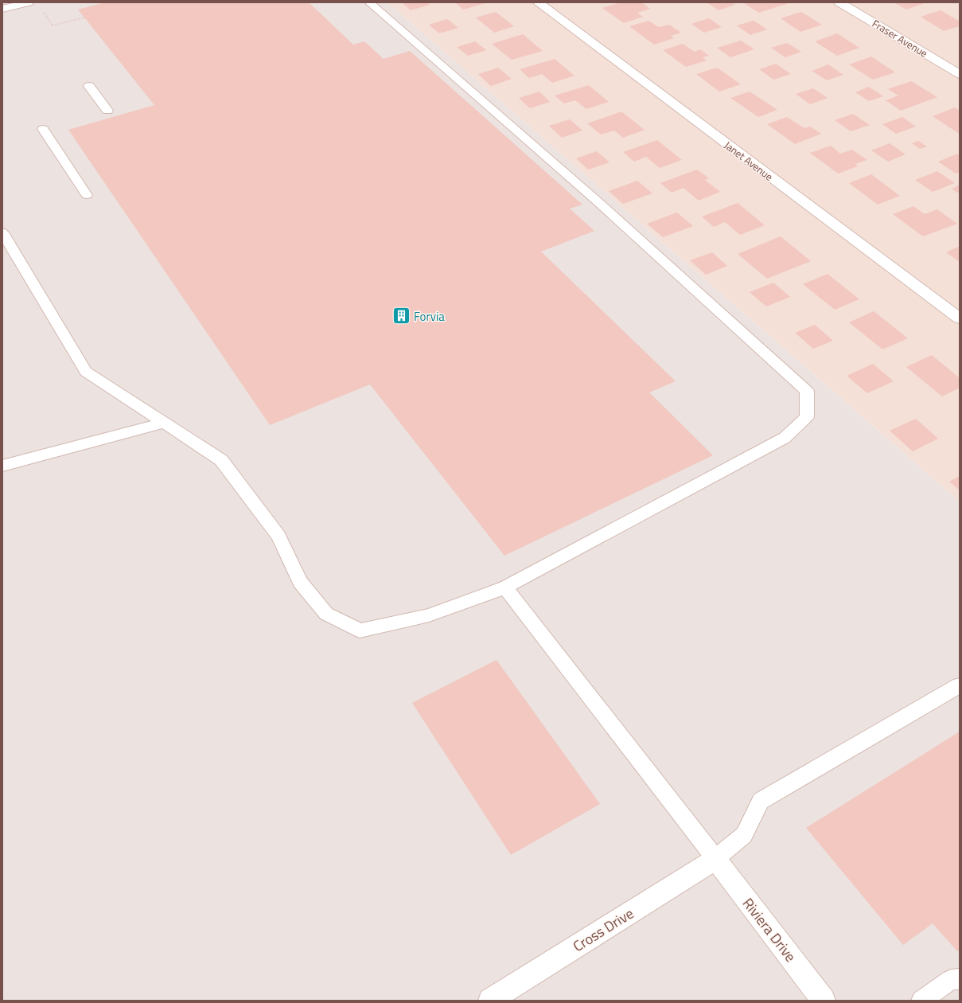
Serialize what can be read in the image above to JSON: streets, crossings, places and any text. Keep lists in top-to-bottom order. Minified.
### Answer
{"streets":{"street":["Fraser Avenue","Janet Avenue","Cross Drive","Riviera Drive"]},"crossings":[["Cross Drive","Riviera Drive"]],"places":{"building":["Forvia"]}}
